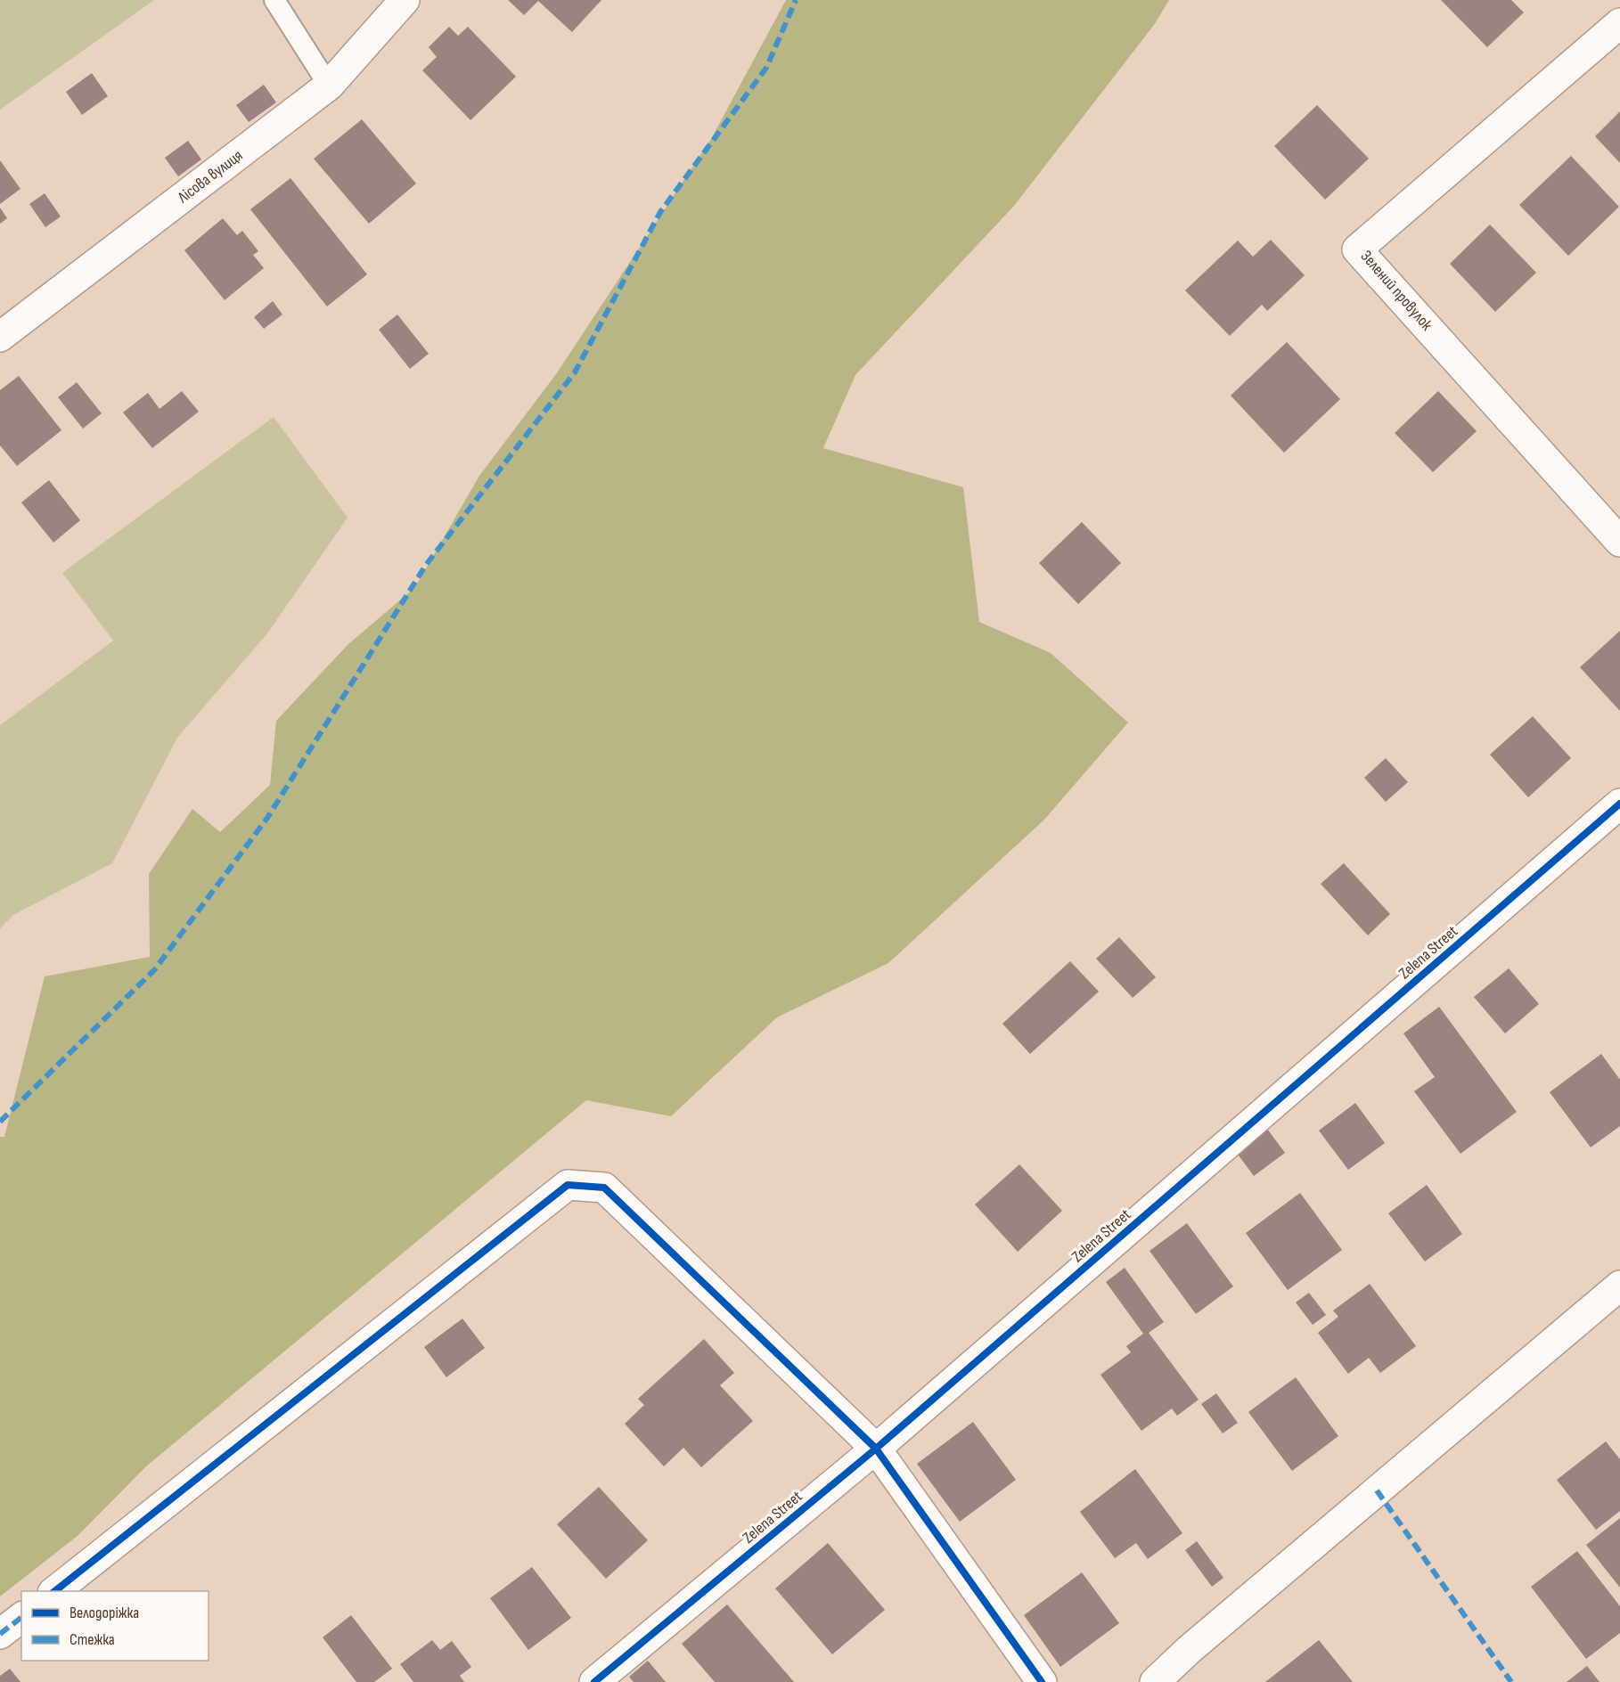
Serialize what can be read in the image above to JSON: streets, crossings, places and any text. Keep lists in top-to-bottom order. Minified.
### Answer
{"streets":{"street":["Лісова вулиця","Зелений провулок","Zelena Street"]},"legend":["Велодоріжка","Стежка"]}
